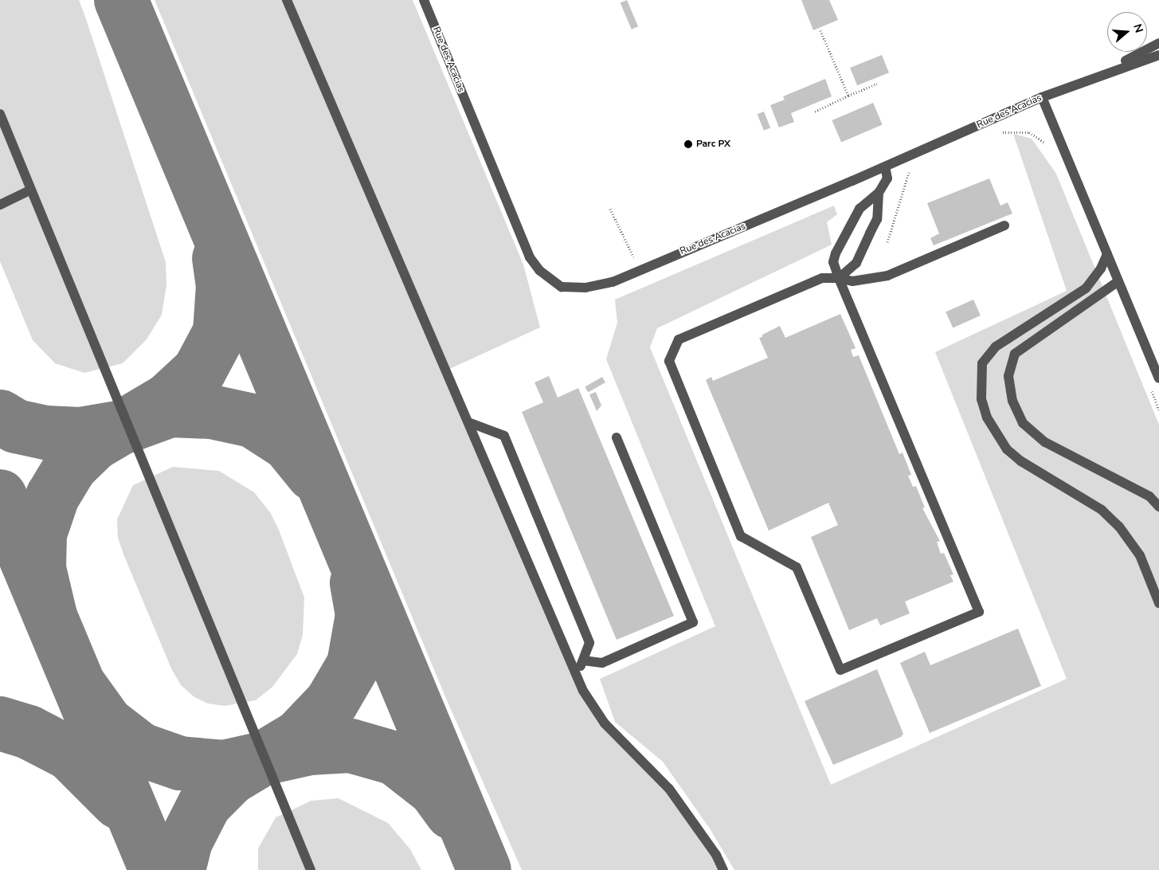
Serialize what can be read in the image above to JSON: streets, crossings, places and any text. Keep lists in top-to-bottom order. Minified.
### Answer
{"streets":{"street":["Rue des Acacias"]},"places":["Parc PX"],"north":"right"}
